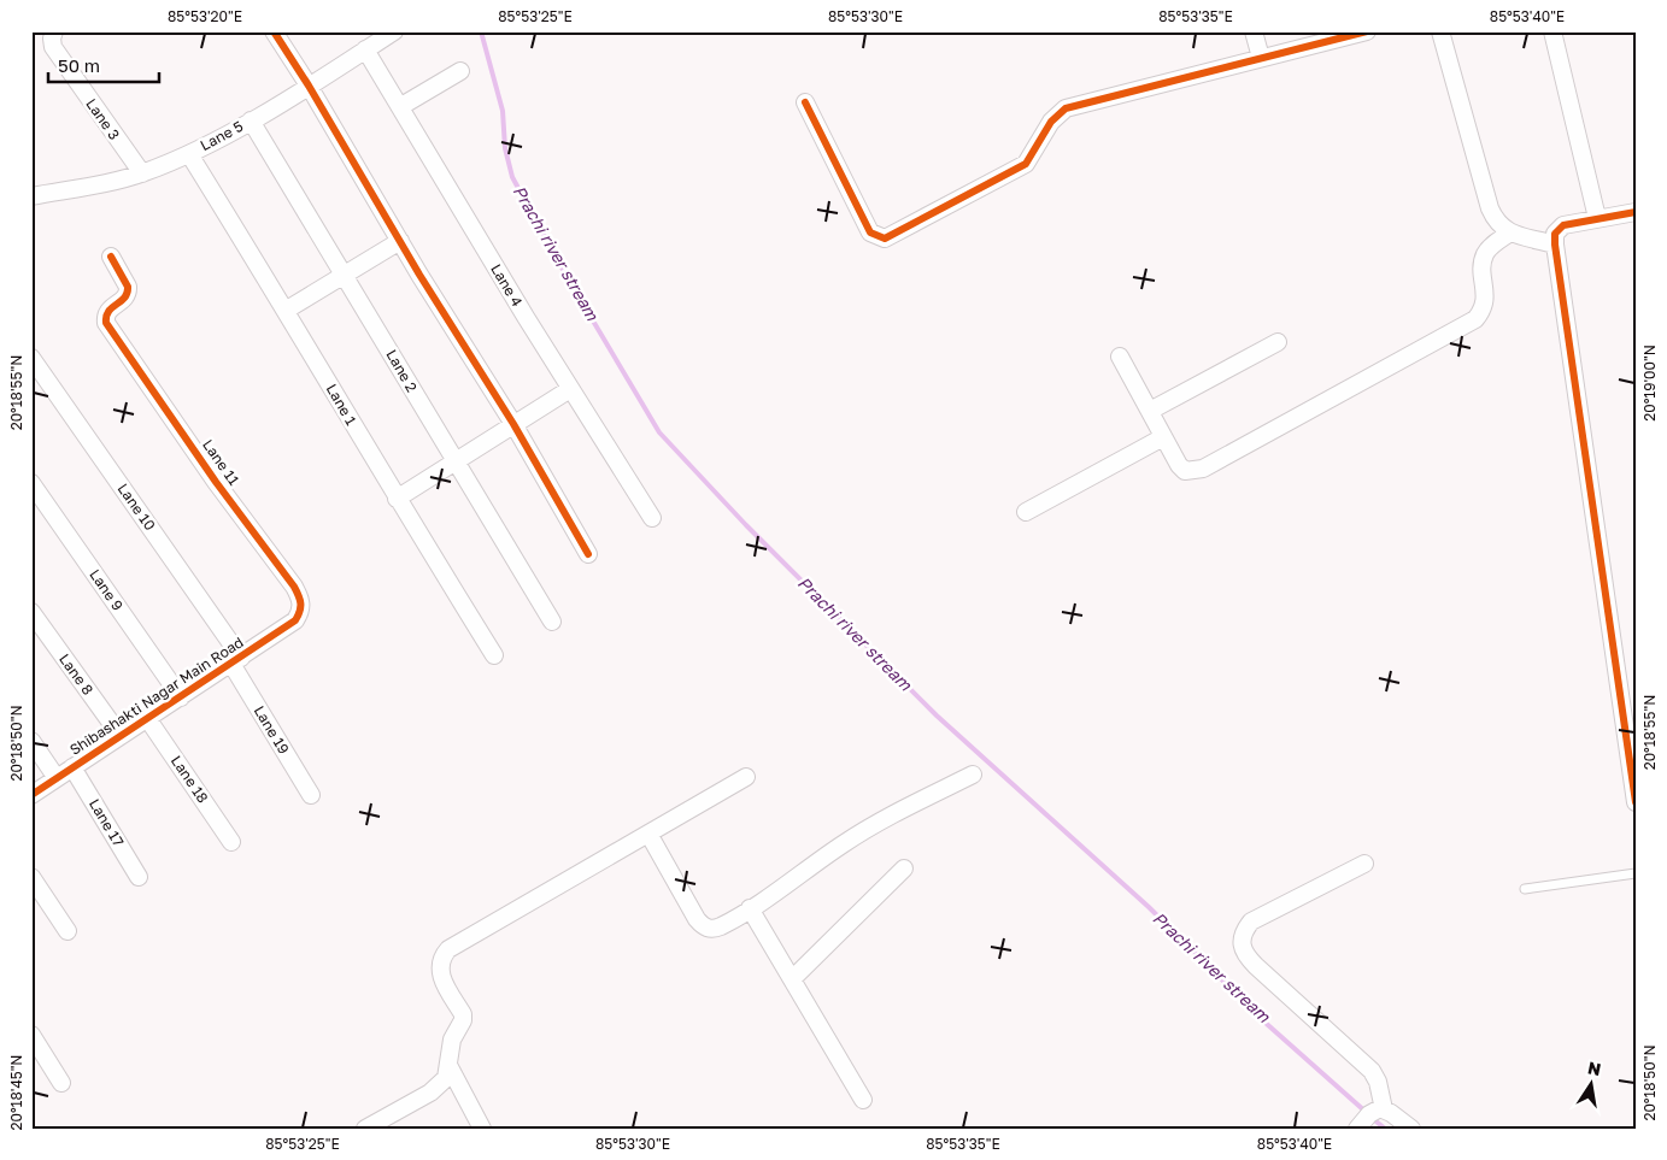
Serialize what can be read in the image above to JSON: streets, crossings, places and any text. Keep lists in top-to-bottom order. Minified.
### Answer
{"streets":{"street":["Lane 3","Lane 5","Lane 4","Lane 2","Lane 1","Lane 11","Lane 10","Lane 9","Lane 8","Shibashakti Nagar Main Road","Lane 19","Lane 18","Lane 17"]},"crossings":[["Lane 3","Lane 5"],["Lane 5","Lane 4"],["Lane 5","Lane 2"],["Lane 5","Lane 1"],["Lane 11","Shibashakti Nagar Main Road"],["Lane 10","Shibashakti Nagar Main Road"],["Lane 10","Lane 19"],["Lane 9","Shibashakti Nagar Main Road"],["Lane 8","Shibashakti Nagar Main Road"],["Shibashakti Nagar Main Road","Lane 19"],["Shibashakti Nagar Main Road","Lane 18"],["Shibashakti Nagar Main Road","Lane 17"]],"water":["Prachi river stream"],"scale_bar":"50 m","north":"top","coordinates":["85°53'20\"E","85°53'25\"E","85°53'30\"E","85°53'35\"E","85°53'40\"E","20°19'00\"N","20°18'55\"N","20°18'50\"N","20°18'45\"N"]}
